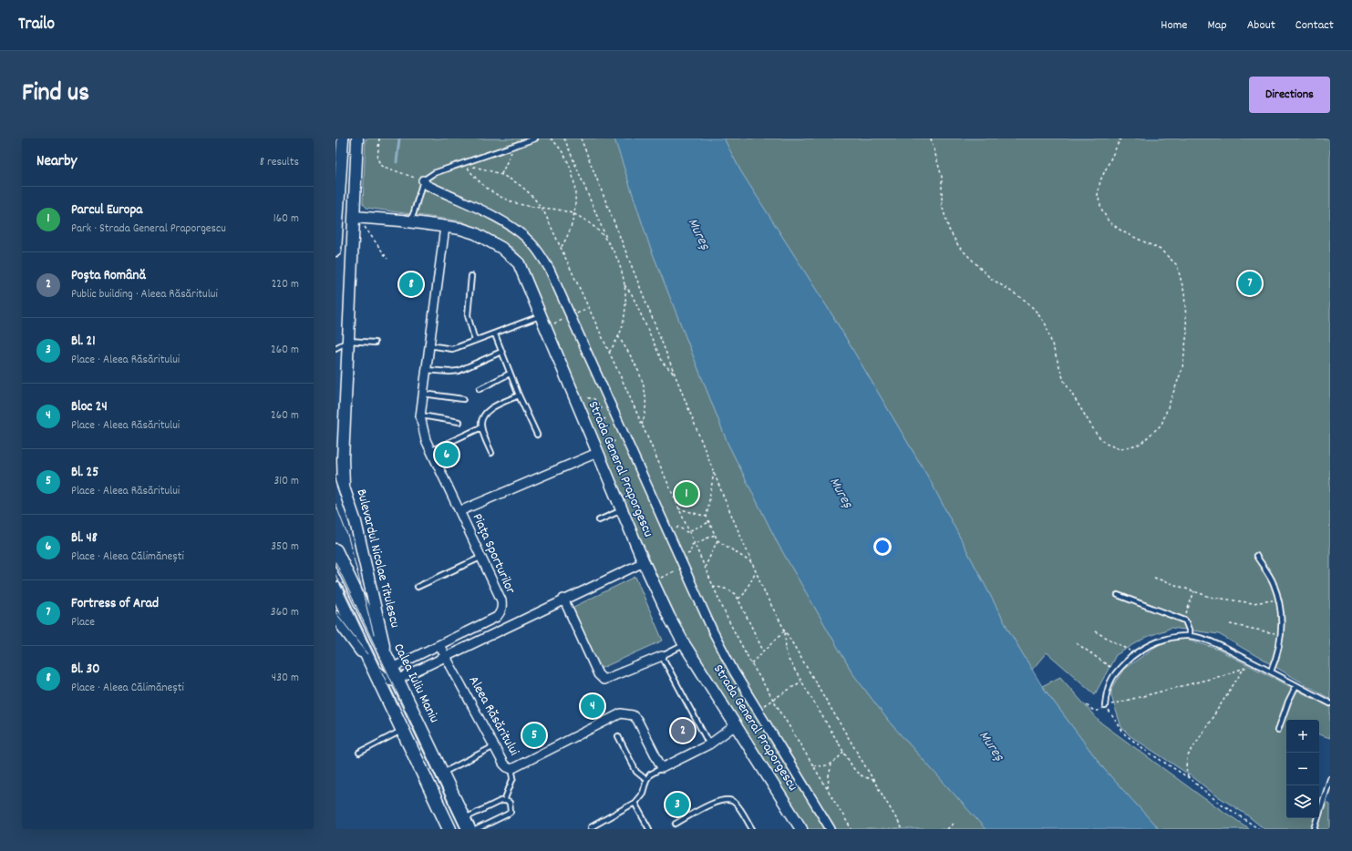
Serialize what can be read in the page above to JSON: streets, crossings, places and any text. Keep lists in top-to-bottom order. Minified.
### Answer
{"streets":{"main road":["Calea Iuliu Maniu"],"street":["Strada General Praporgescu","Piața Sporturilor","Bulevardul Nicolae Titulescu","Aleea Răsăritului"]},"crossings":[["Strada General Praporgescu","Piața Sporturilor"],["Piața Sporturilor","Bulevardul Nicolae Titulescu"],["Piața Sporturilor","Calea Iuliu Maniu"],["Piața Sporturilor","Aleea Răsăritului"],["Bulevardul Nicolae Titulescu","Calea Iuliu Maniu"]],"water":["Mureș"],"page":{"header":"Trailo","nav":["Home","Map","About","Contact"],"title":"Find us","buttons":"Directions","heading":["Nearby","8 results"],"list":[{"mark":"1","name":"Parcul Europa","note":"Park · Strada General Praporgescu","value":"160 m"},{"mark":"2","name":"Poșta Română","note":"Public building · Aleea Răsăritului","value":"220 m"},{"mark":"3","name":"Bl. 21","note":"Place · Aleea Răsăritului","value":"260 m"},{"mark":"4","name":"Bloc 24","note":"Place · Aleea Răsăritului","value":"260 m"},{"mark":"5","name":"Bl. 25","note":"Place · Aleea Răsăritului","value":"310 m"},{"mark":"6","name":"Bl. 48","note":"Place · Aleea Călimănești","value":"350 m"},{"mark":"7","name":"Fortress of Arad","note":"Place","value":"360 m"},{"mark":"8","name":"Bl. 30","note":"Place · Aleea Călimănești","value":"430 m"}],"pins":["7","8","6","1","4","2","5","3"],"map_buttons":["+","−"]}}
